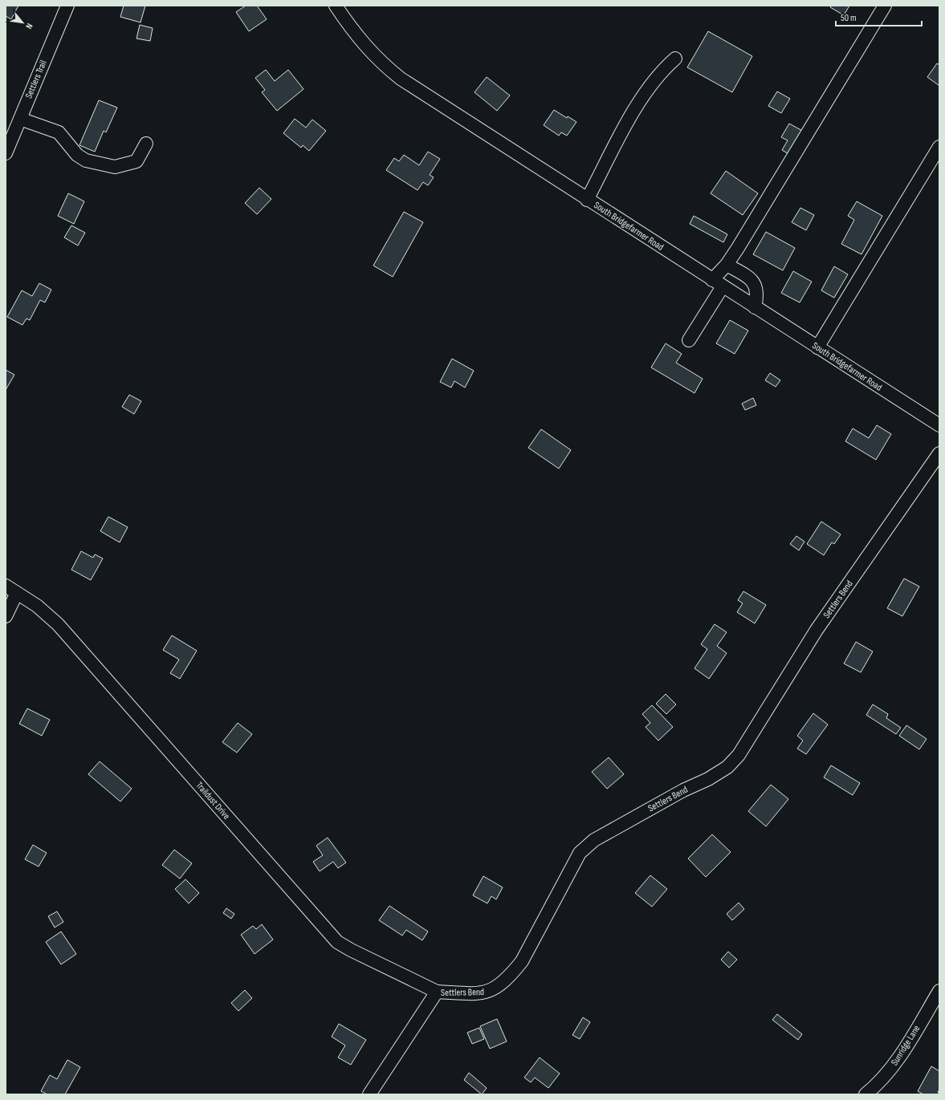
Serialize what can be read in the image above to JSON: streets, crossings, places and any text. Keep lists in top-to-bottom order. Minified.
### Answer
{"streets":{"street":["Settlers Trail","South Bridgefarmer Road","Settlers Bend","Traildust Drive","Sunridge Lane"]},"crossings":[["Settlers Bend","Traildust Drive"]],"scale_bar":"50 m","north":"bottom right"}
